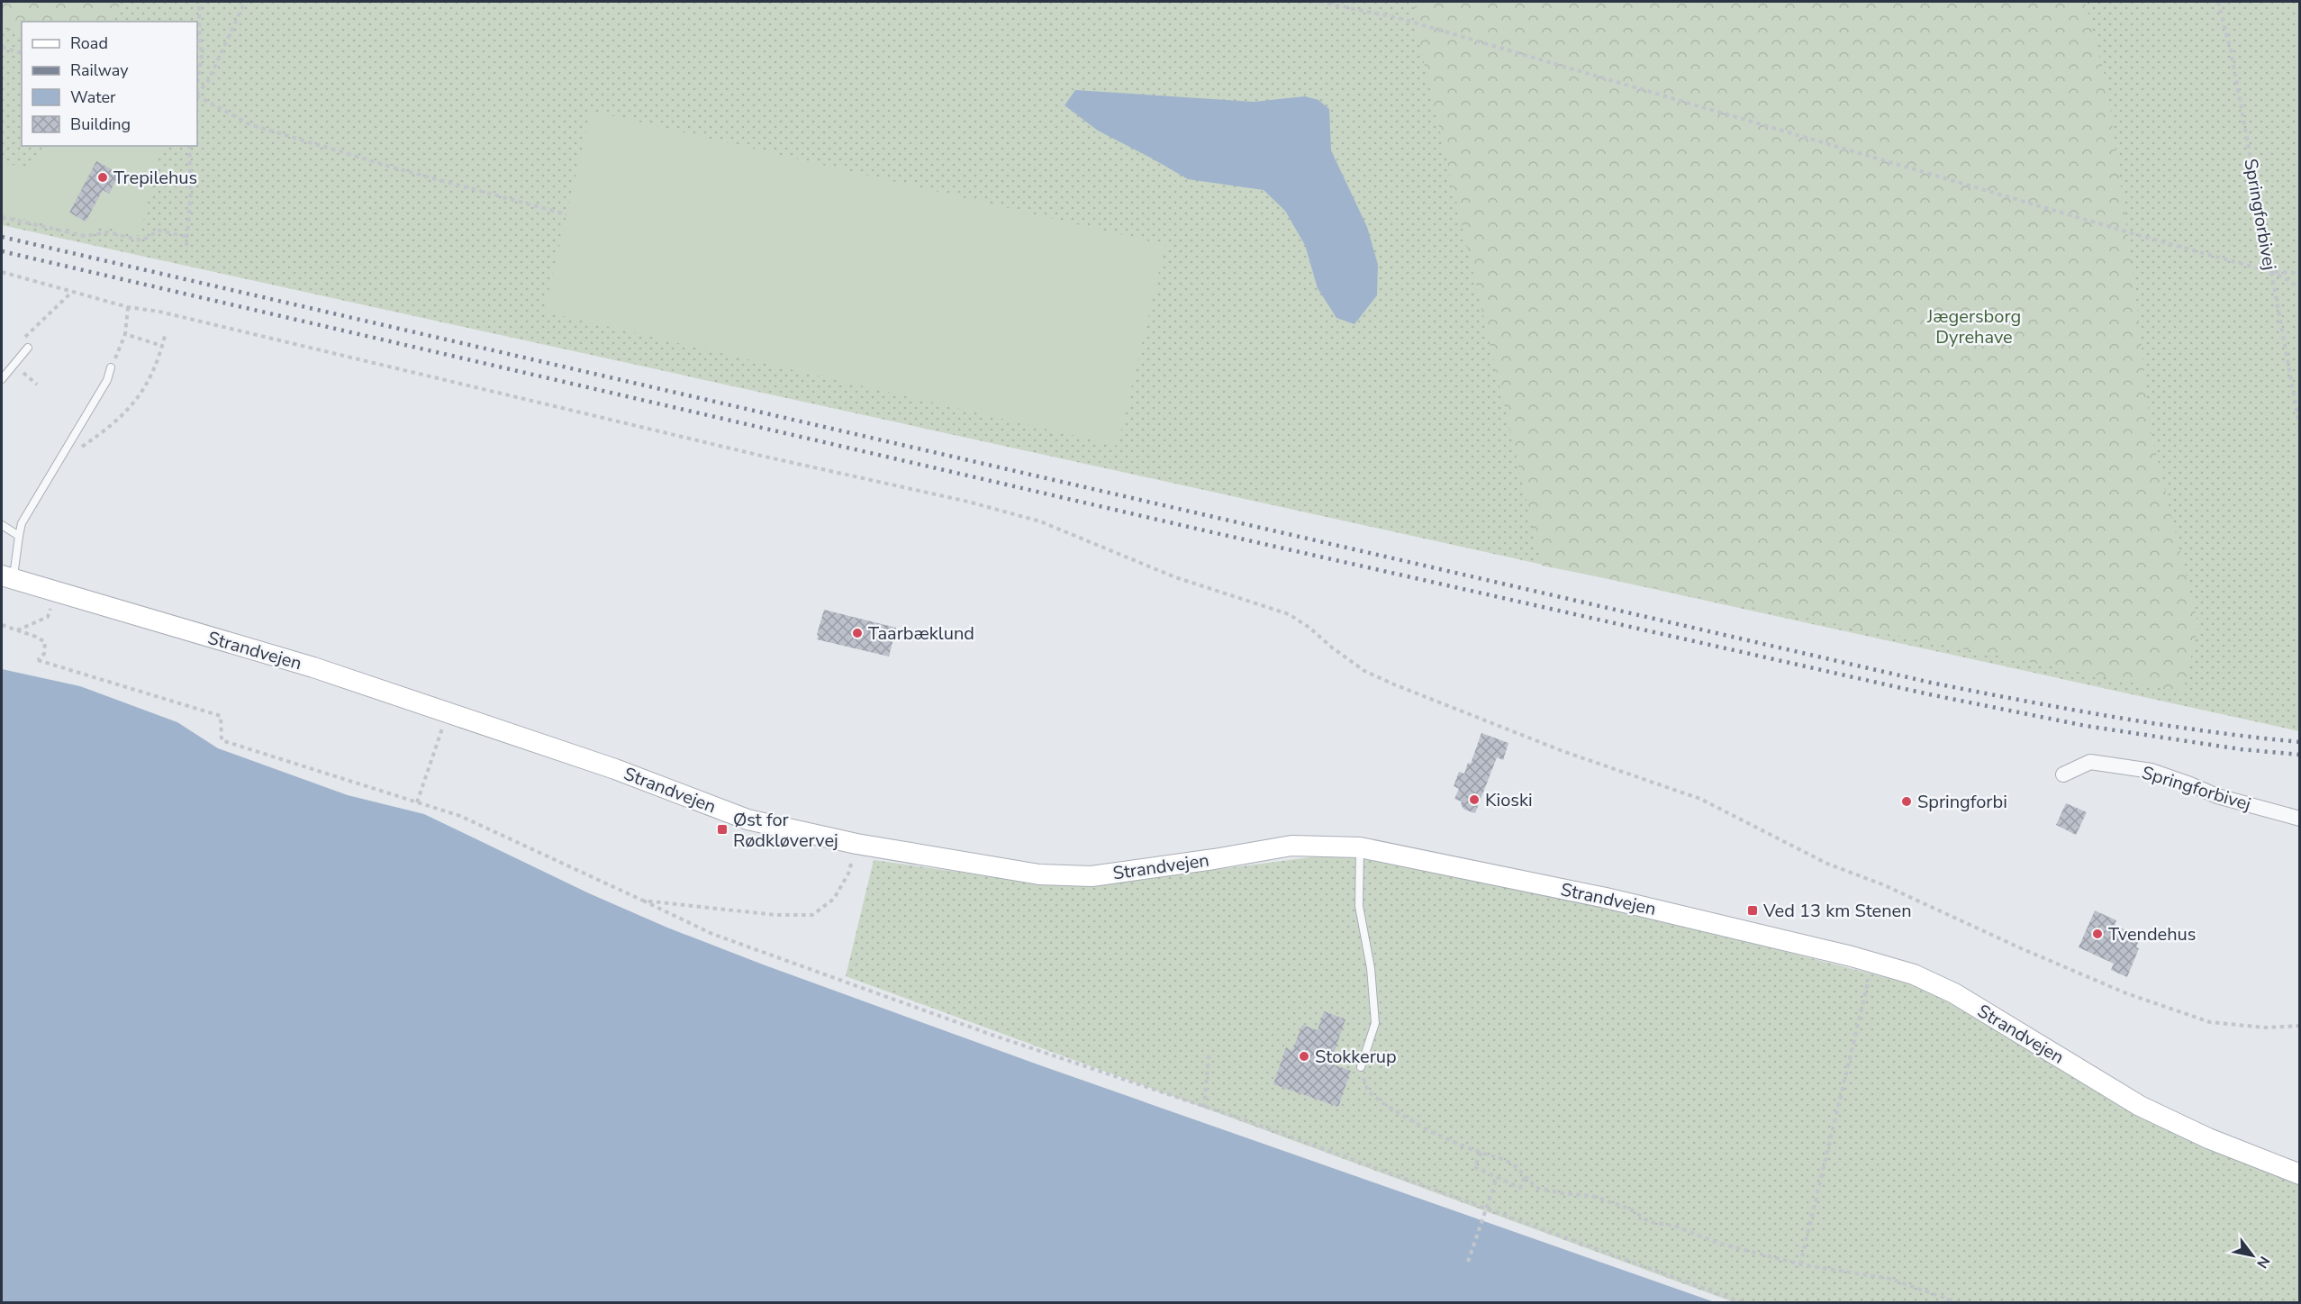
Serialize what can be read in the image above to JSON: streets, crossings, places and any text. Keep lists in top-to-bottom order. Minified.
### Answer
{"streets":{"main road":["Strandvejen"],"street":["Springforbivej"]},"parks":["Jægersborg Dyrehave"],"places":{"other":["Trepilehus","Taarbæklund","Kioski","Springforbi","Tvendehus","Stokkerup"],"transit":["Øst for Rødkløvervej","Ved 13 km Stenen"]},"legend":["Road","Railway","Water","Building"],"north":"bottom right"}
